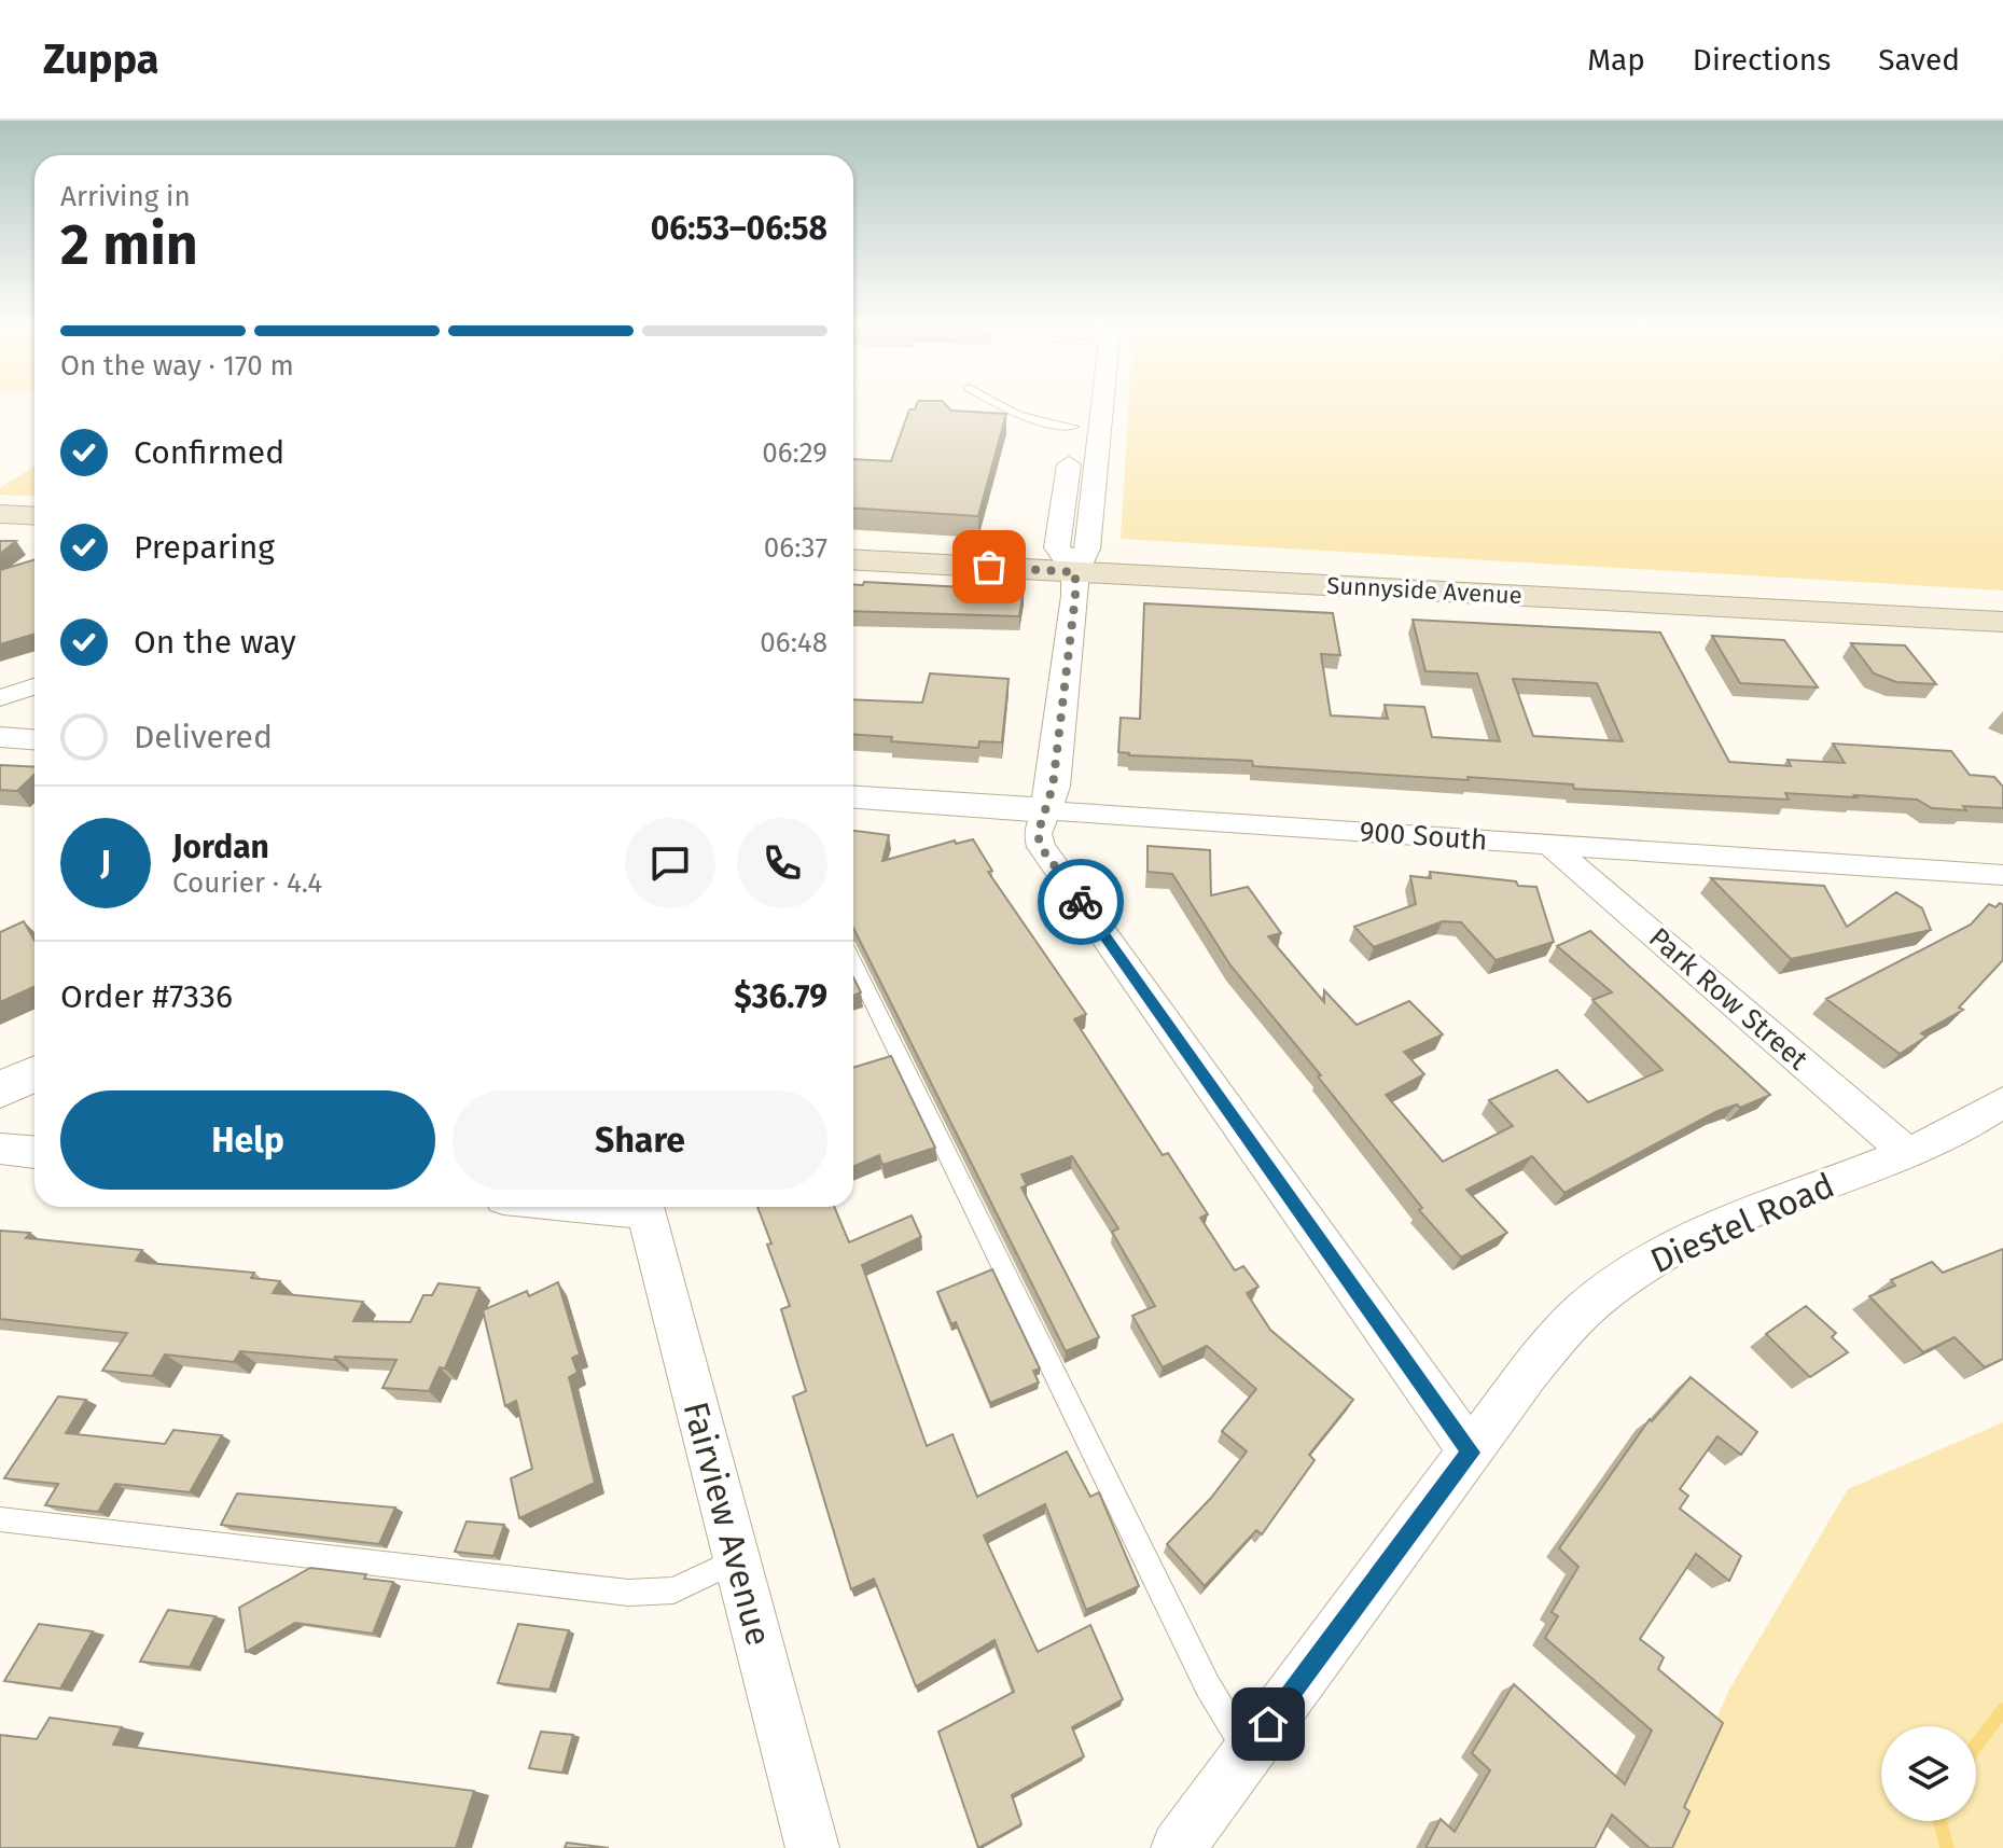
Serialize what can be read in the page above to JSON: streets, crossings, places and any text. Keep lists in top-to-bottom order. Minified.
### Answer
{"streets":{"main road":["Sunnyside Avenue"],"street":["900 South","Park Row Street","Diestel Road","Fairview Avenue"]},"crossings":[["900 South","Park Row Street"],["Park Row Street","Diestel Road"]],"page":{"header":"Zuppa","nav":["Map","Directions","Saved"],"heading":["2 min","Arriving in","06:53–06:58"],"panel":["Jordan","Courier · 4.4","Order #7336","$36.79"],"bar":"On the way · 170 m","list":[["Confirmed","06:29"],["Preparing","06:37"],["On the way","06:48"],"Delivered"],"round":"J","buttons":["Help","Share"]}}
